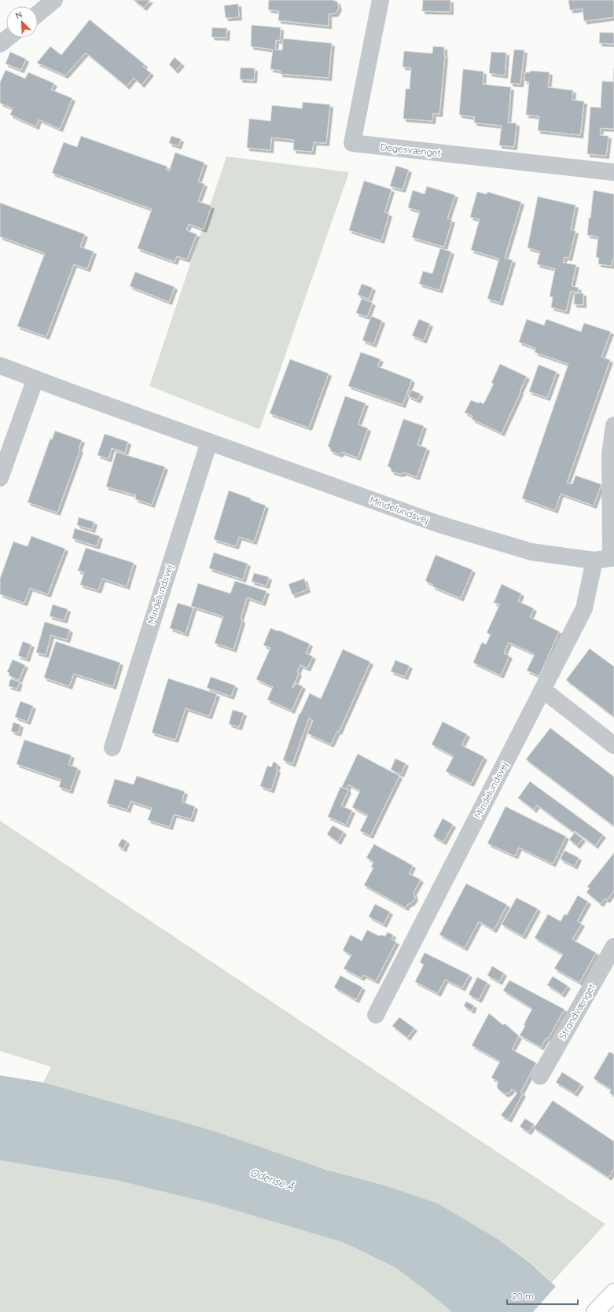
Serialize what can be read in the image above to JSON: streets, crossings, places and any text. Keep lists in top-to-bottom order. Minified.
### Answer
{"streets":{"street":["Degesvænget","Mindelundsvej","Strandvænget"]},"water":["Odense Å"],"scale_bar":"20 m","north":"top left"}
